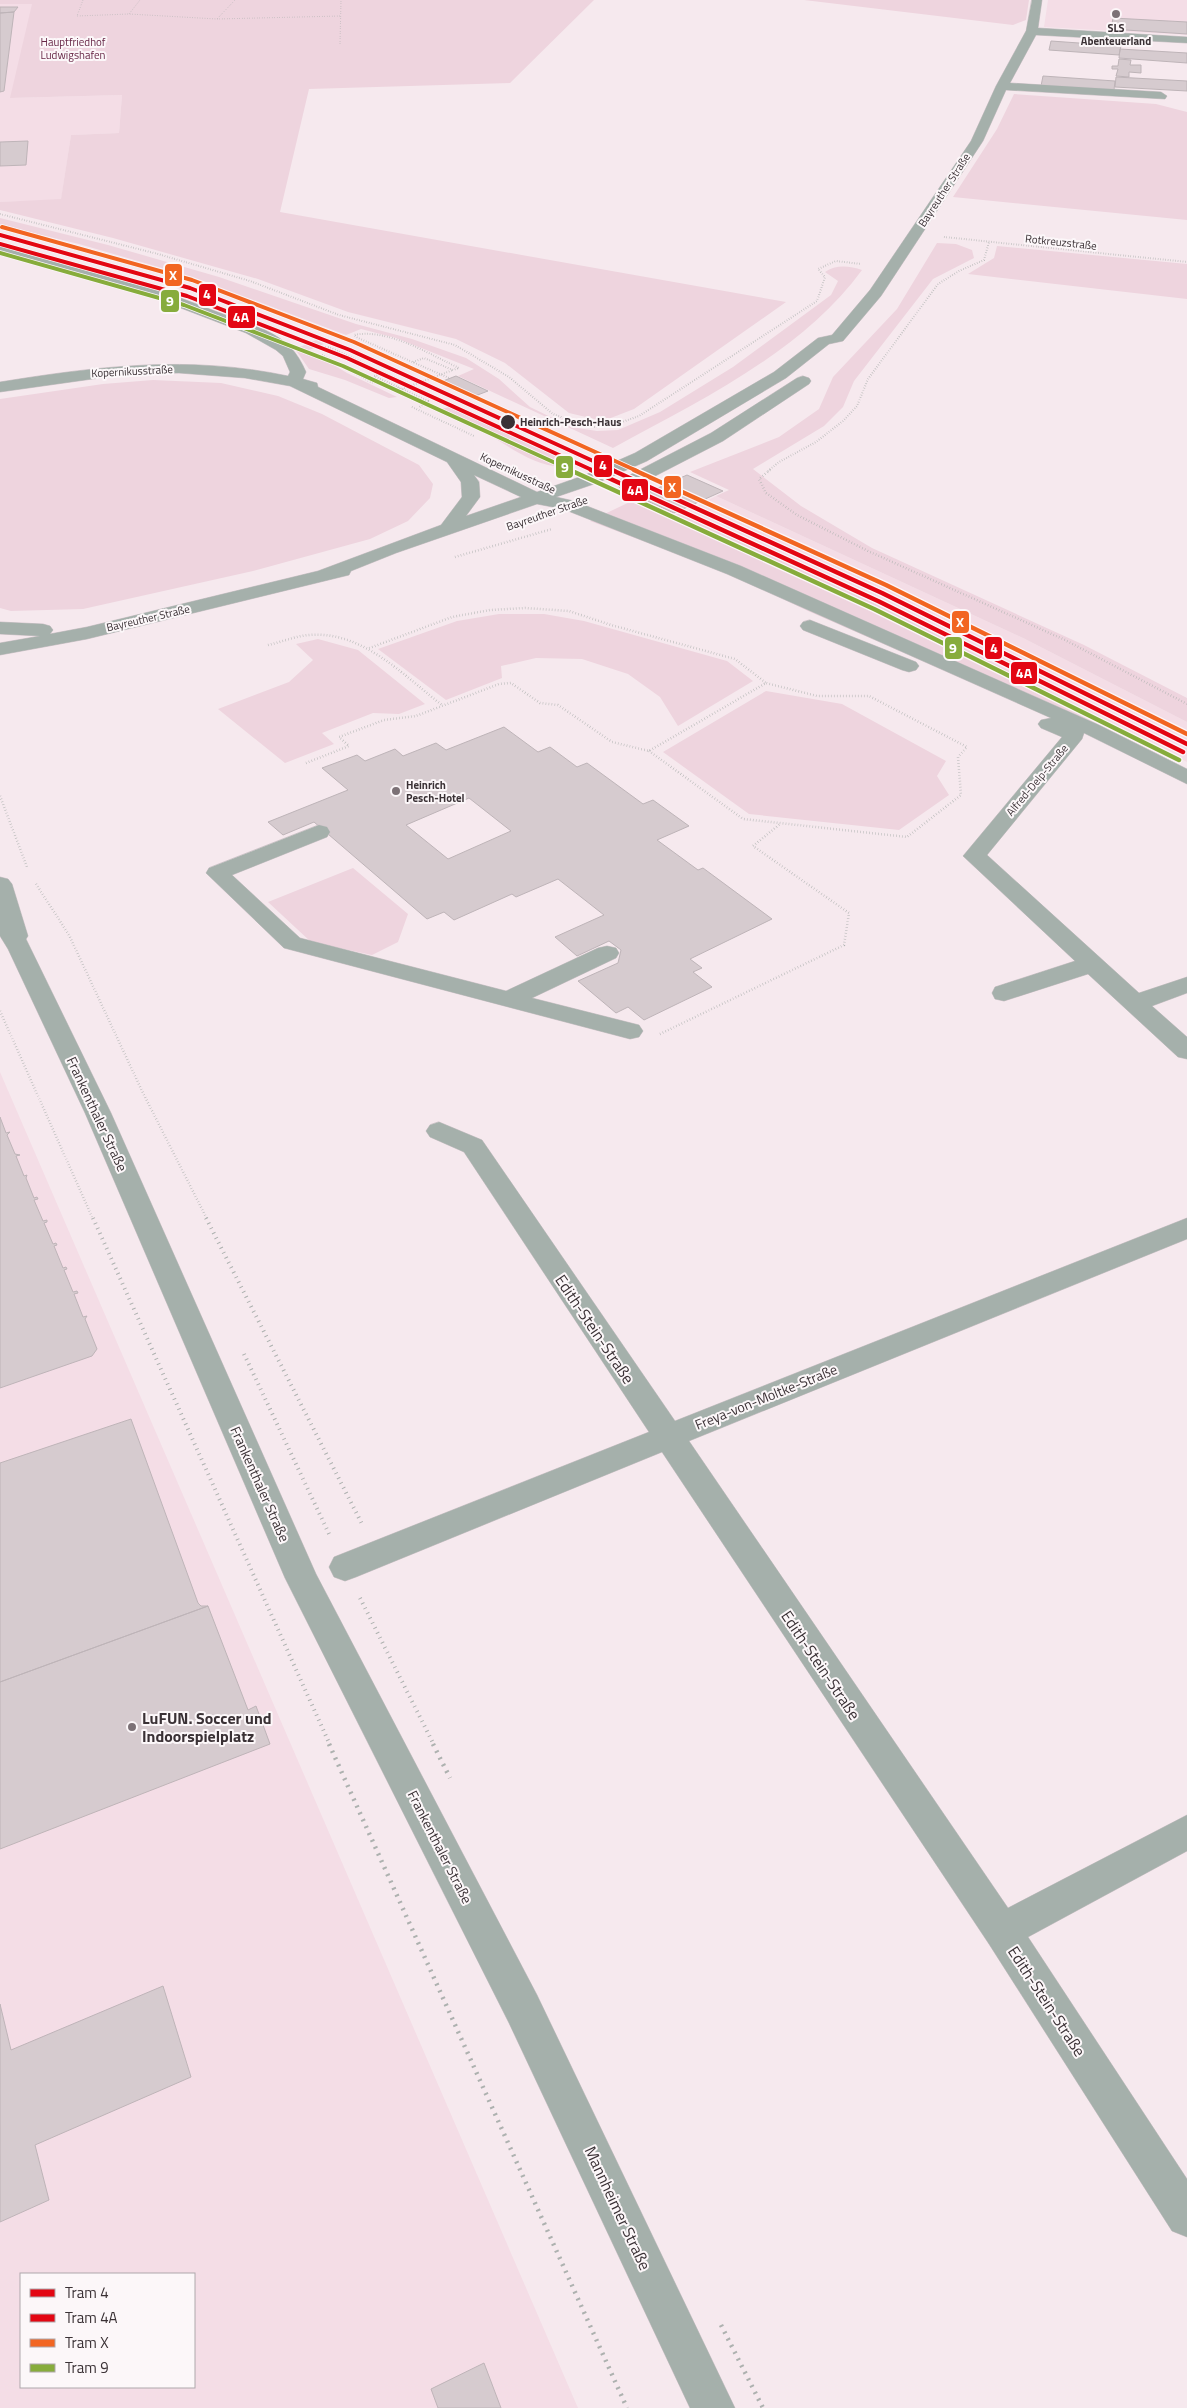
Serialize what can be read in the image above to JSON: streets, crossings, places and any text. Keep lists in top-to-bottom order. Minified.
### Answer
{"streets":{"street":["Bayreuther Straße","Kopernikusstraße","Alfred-Delp-Straße","Frankenthaler Straße","Edith-Stein-Straße","Freya-von-Moltke-Straße","Mannheimer Straße"],"path":["Rotkreuzstraße"]},"crossings":[["Bayreuther Straße","Kopernikusstraße"],["Frankenthaler Straße","Mannheimer Straße"],["Edith-Stein-Straße","Freya-von-Moltke-Straße"]],"parks":["Hauptfriedhof Ludwigshafen"],"places":["SLS Abenteuerland","Heinrich-Pesch-Haus","Heinrich Pesch-Hotel","LuFUN. Soccer und Indoorspielplatz"],"lines":["tram line X","tram line 4","tram line 4A","tram line 9"],"legend":["Tram 4","Tram 4A","Tram X","Tram 9"]}
